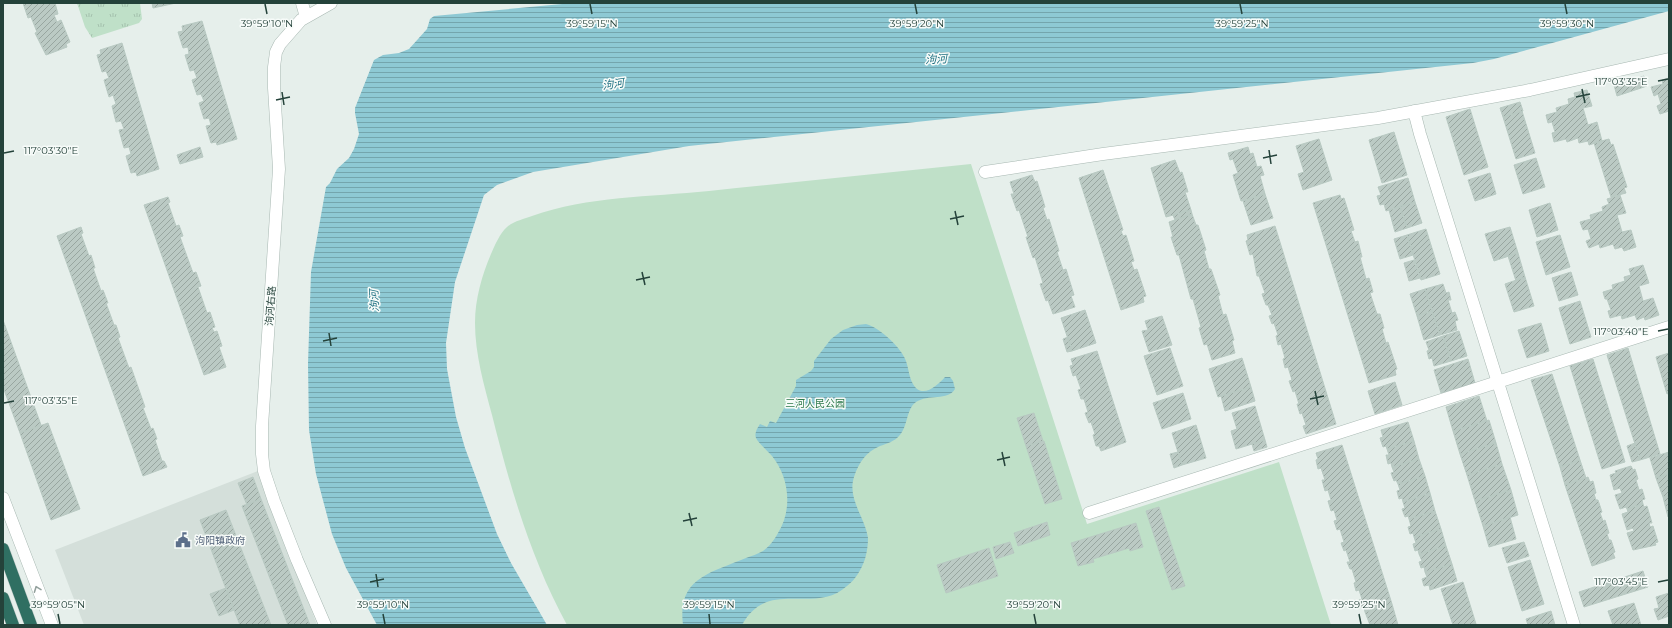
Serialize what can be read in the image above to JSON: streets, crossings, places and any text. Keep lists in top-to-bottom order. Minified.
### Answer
{"streets":{"street":["泃河右路"]},"water":["泃河"],"parks":["三河人民公园"],"places":{"public building":["泃阳镇政府"]},"coordinates":["39°59'15\"N","39°59'25\"N","39°59'10\"N","39°59'20\"N","39°59'30\"N","117°03'35\"E","117°03'30\"E","117°03'40\"E","117°03'45\"E","39°59'05\"N"]}
